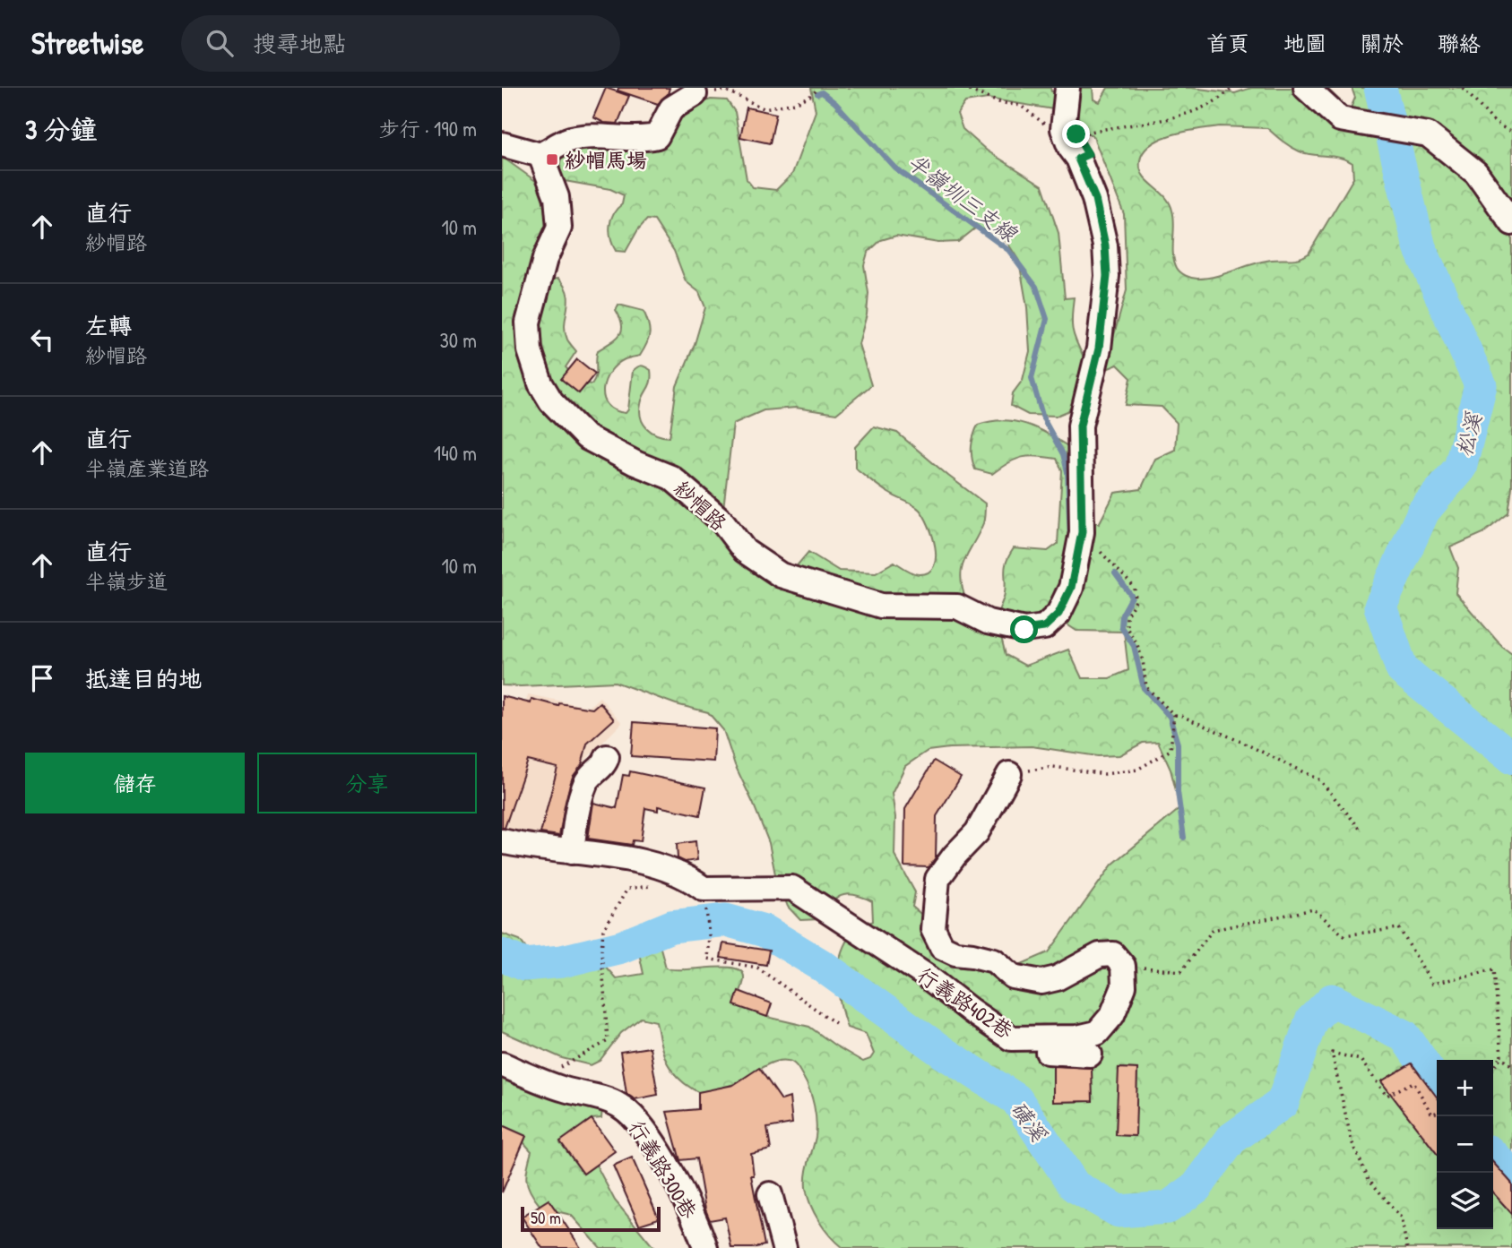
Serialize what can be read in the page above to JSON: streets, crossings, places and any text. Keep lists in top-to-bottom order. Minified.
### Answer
{"streets":{"street":["紗帽路","行義路402巷","行義路300巷"]},"water":["半嶺圳三支線","松溪","磺溪"],"places":{"transit":["紗帽馬場"]},"scale_bar":"50 m","page":{"header":"Streetwise","search":"搜尋地點","nav":["首頁","地圖","關於","聯絡"],"heading":["3 分鐘","步行 · 190 m"],"list":[["直行","紗帽路","10 m"],["左轉","紗帽路","30 m"],["直行","半嶺產業道路","140 m"],["直行","半嶺步道","10 m"],"抵達目的地"],"buttons":["儲存","分享"],"map_buttons":["+","−"],"scale":"50 m"}}
